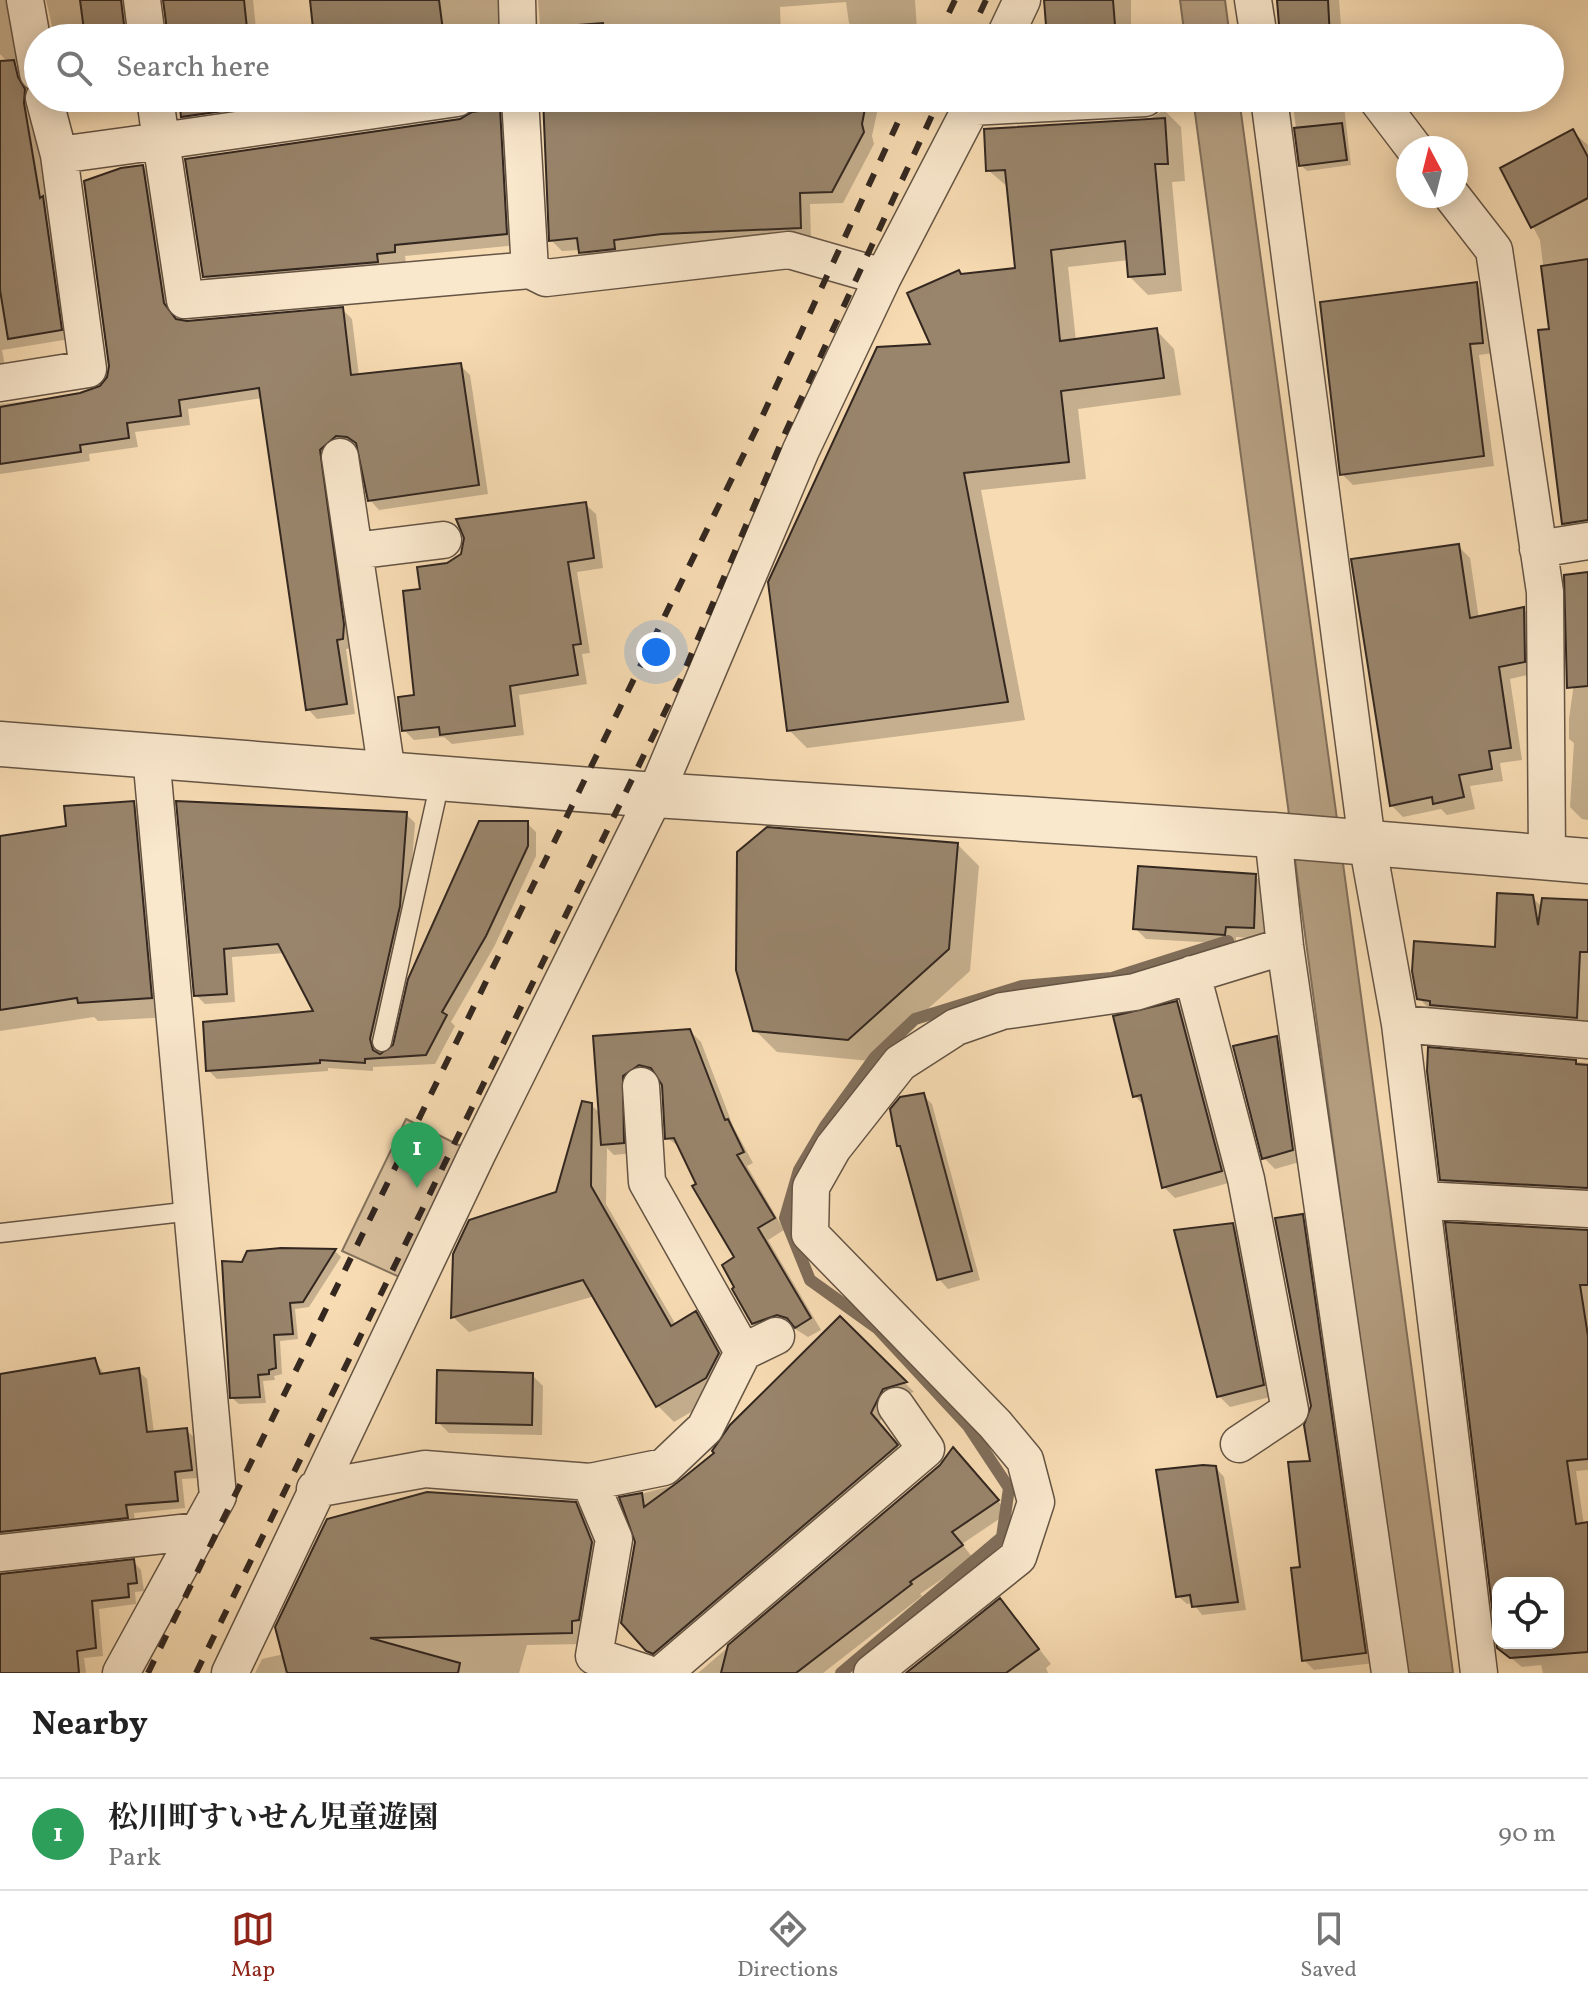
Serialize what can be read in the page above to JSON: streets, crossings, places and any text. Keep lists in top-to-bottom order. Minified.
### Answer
{"north":"top","page":{"search":"Search here","pins":"1","heading":"Nearby","list":[{"mark":"1","name":"松川町すいせん児童遊園","note":"Park","value":"90 m"}],"nav":["Map","Directions","Saved"]}}
